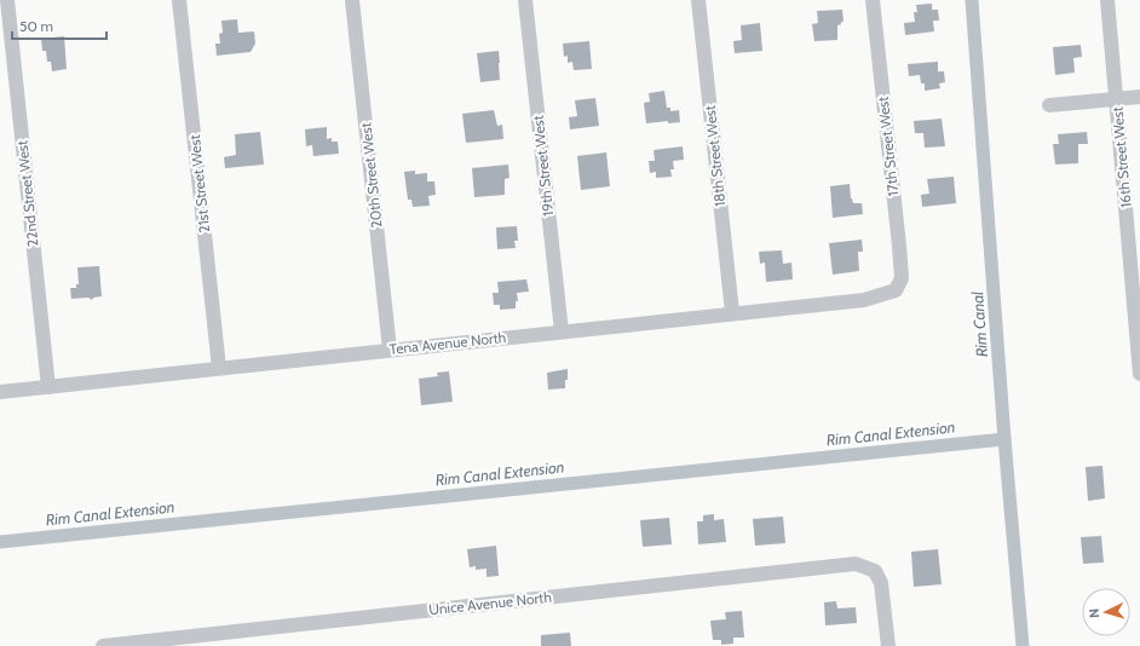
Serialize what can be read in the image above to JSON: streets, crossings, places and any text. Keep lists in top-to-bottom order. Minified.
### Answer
{"streets":{"street":["17th Street West","18th Street West","16th Street West","19th Street West","20th Street West","21st Street West","22nd Street West","Tena Avenue North","Unice Avenue North"]},"crossings":[["17th Street West","Tena Avenue North"],["18th Street West","Tena Avenue North"],["19th Street West","Tena Avenue North"],["20th Street West","Tena Avenue North"],["21st Street West","Tena Avenue North"],["22nd Street West","Tena Avenue North"]],"water":["Rim Canal","Rim Canal Extension"],"scale_bar":"50 m","north":"left"}
